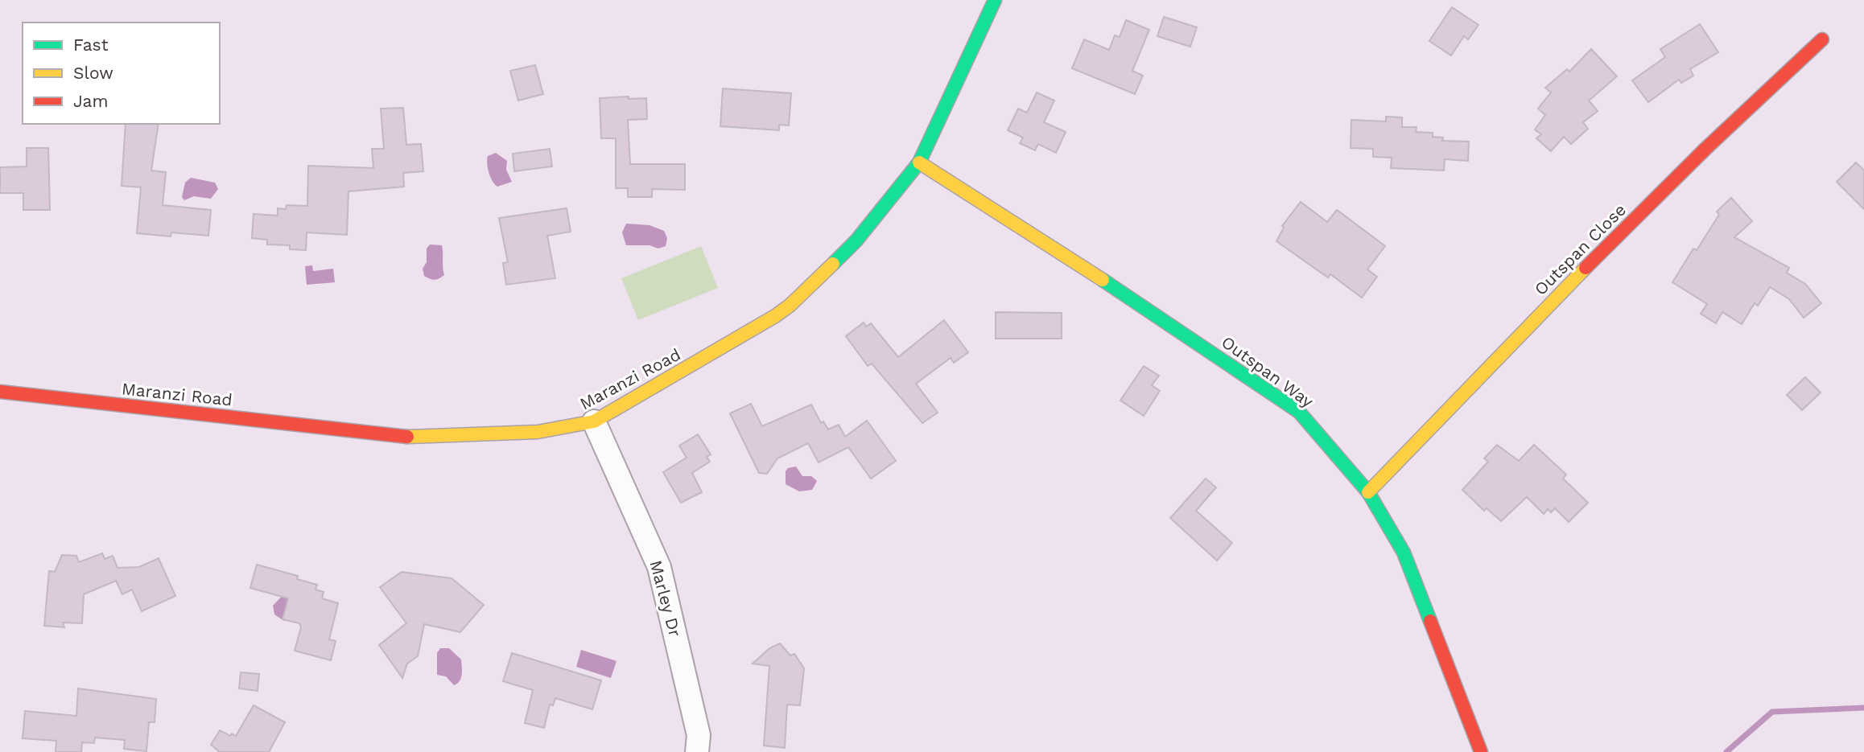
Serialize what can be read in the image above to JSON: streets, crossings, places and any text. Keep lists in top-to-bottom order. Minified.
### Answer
{"streets":{"street":["Outspan Close","Outspan Way","Maranzi Road","Marley Dr"]},"crossings":[["Outspan Close","Outspan Way"],["Outspan Way","Maranzi Road"],["Maranzi Road","Marley Dr"]],"legend":["Fast","Slow","Jam"]}
